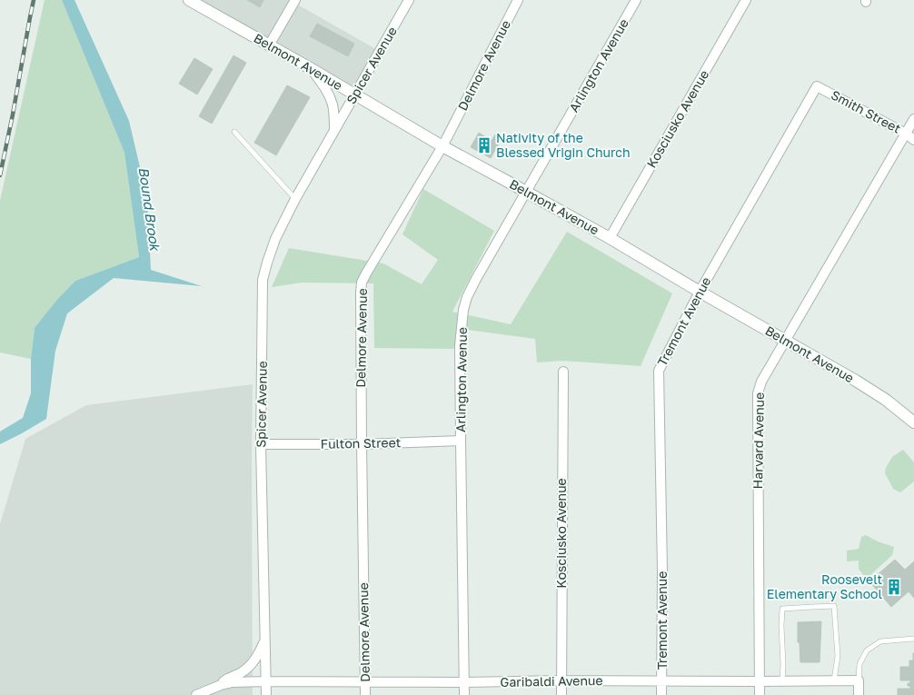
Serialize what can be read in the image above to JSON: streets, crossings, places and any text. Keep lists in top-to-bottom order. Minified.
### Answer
{"streets":{"street":["Belmont Avenue","Spicer Avenue","Delmore Avenue","Arlington Avenue","Smith Street","Kosciusko Avenue","Tremont Avenue","Harvard Avenue","Fulton Street","Garibaldi Avenue"]},"crossings":[["Belmont Avenue","Spicer Avenue"],["Belmont Avenue","Delmore Avenue"],["Belmont Avenue","Arlington Avenue"],["Belmont Avenue","Kosciusko Avenue"],["Belmont Avenue","Tremont Avenue"],["Belmont Avenue","Harvard Avenue"],["Spicer Avenue","Fulton Street"],["Spicer Avenue","Garibaldi Avenue"],["Delmore Avenue","Fulton Street"],["Delmore Avenue","Garibaldi Avenue"],["Arlington Avenue","Fulton Street"],["Arlington Avenue","Garibaldi Avenue"],["Smith Street","Tremont Avenue"],["Smith Street","Harvard Avenue"],["Kosciusko Avenue","Garibaldi Avenue"],["Tremont Avenue","Garibaldi Avenue"],["Harvard Avenue","Garibaldi Avenue"]],"water":["Bound Brook"],"places":{"building":["Nativity of the Blessed Vrigin Church","Roosevelt Elementary School"]}}
